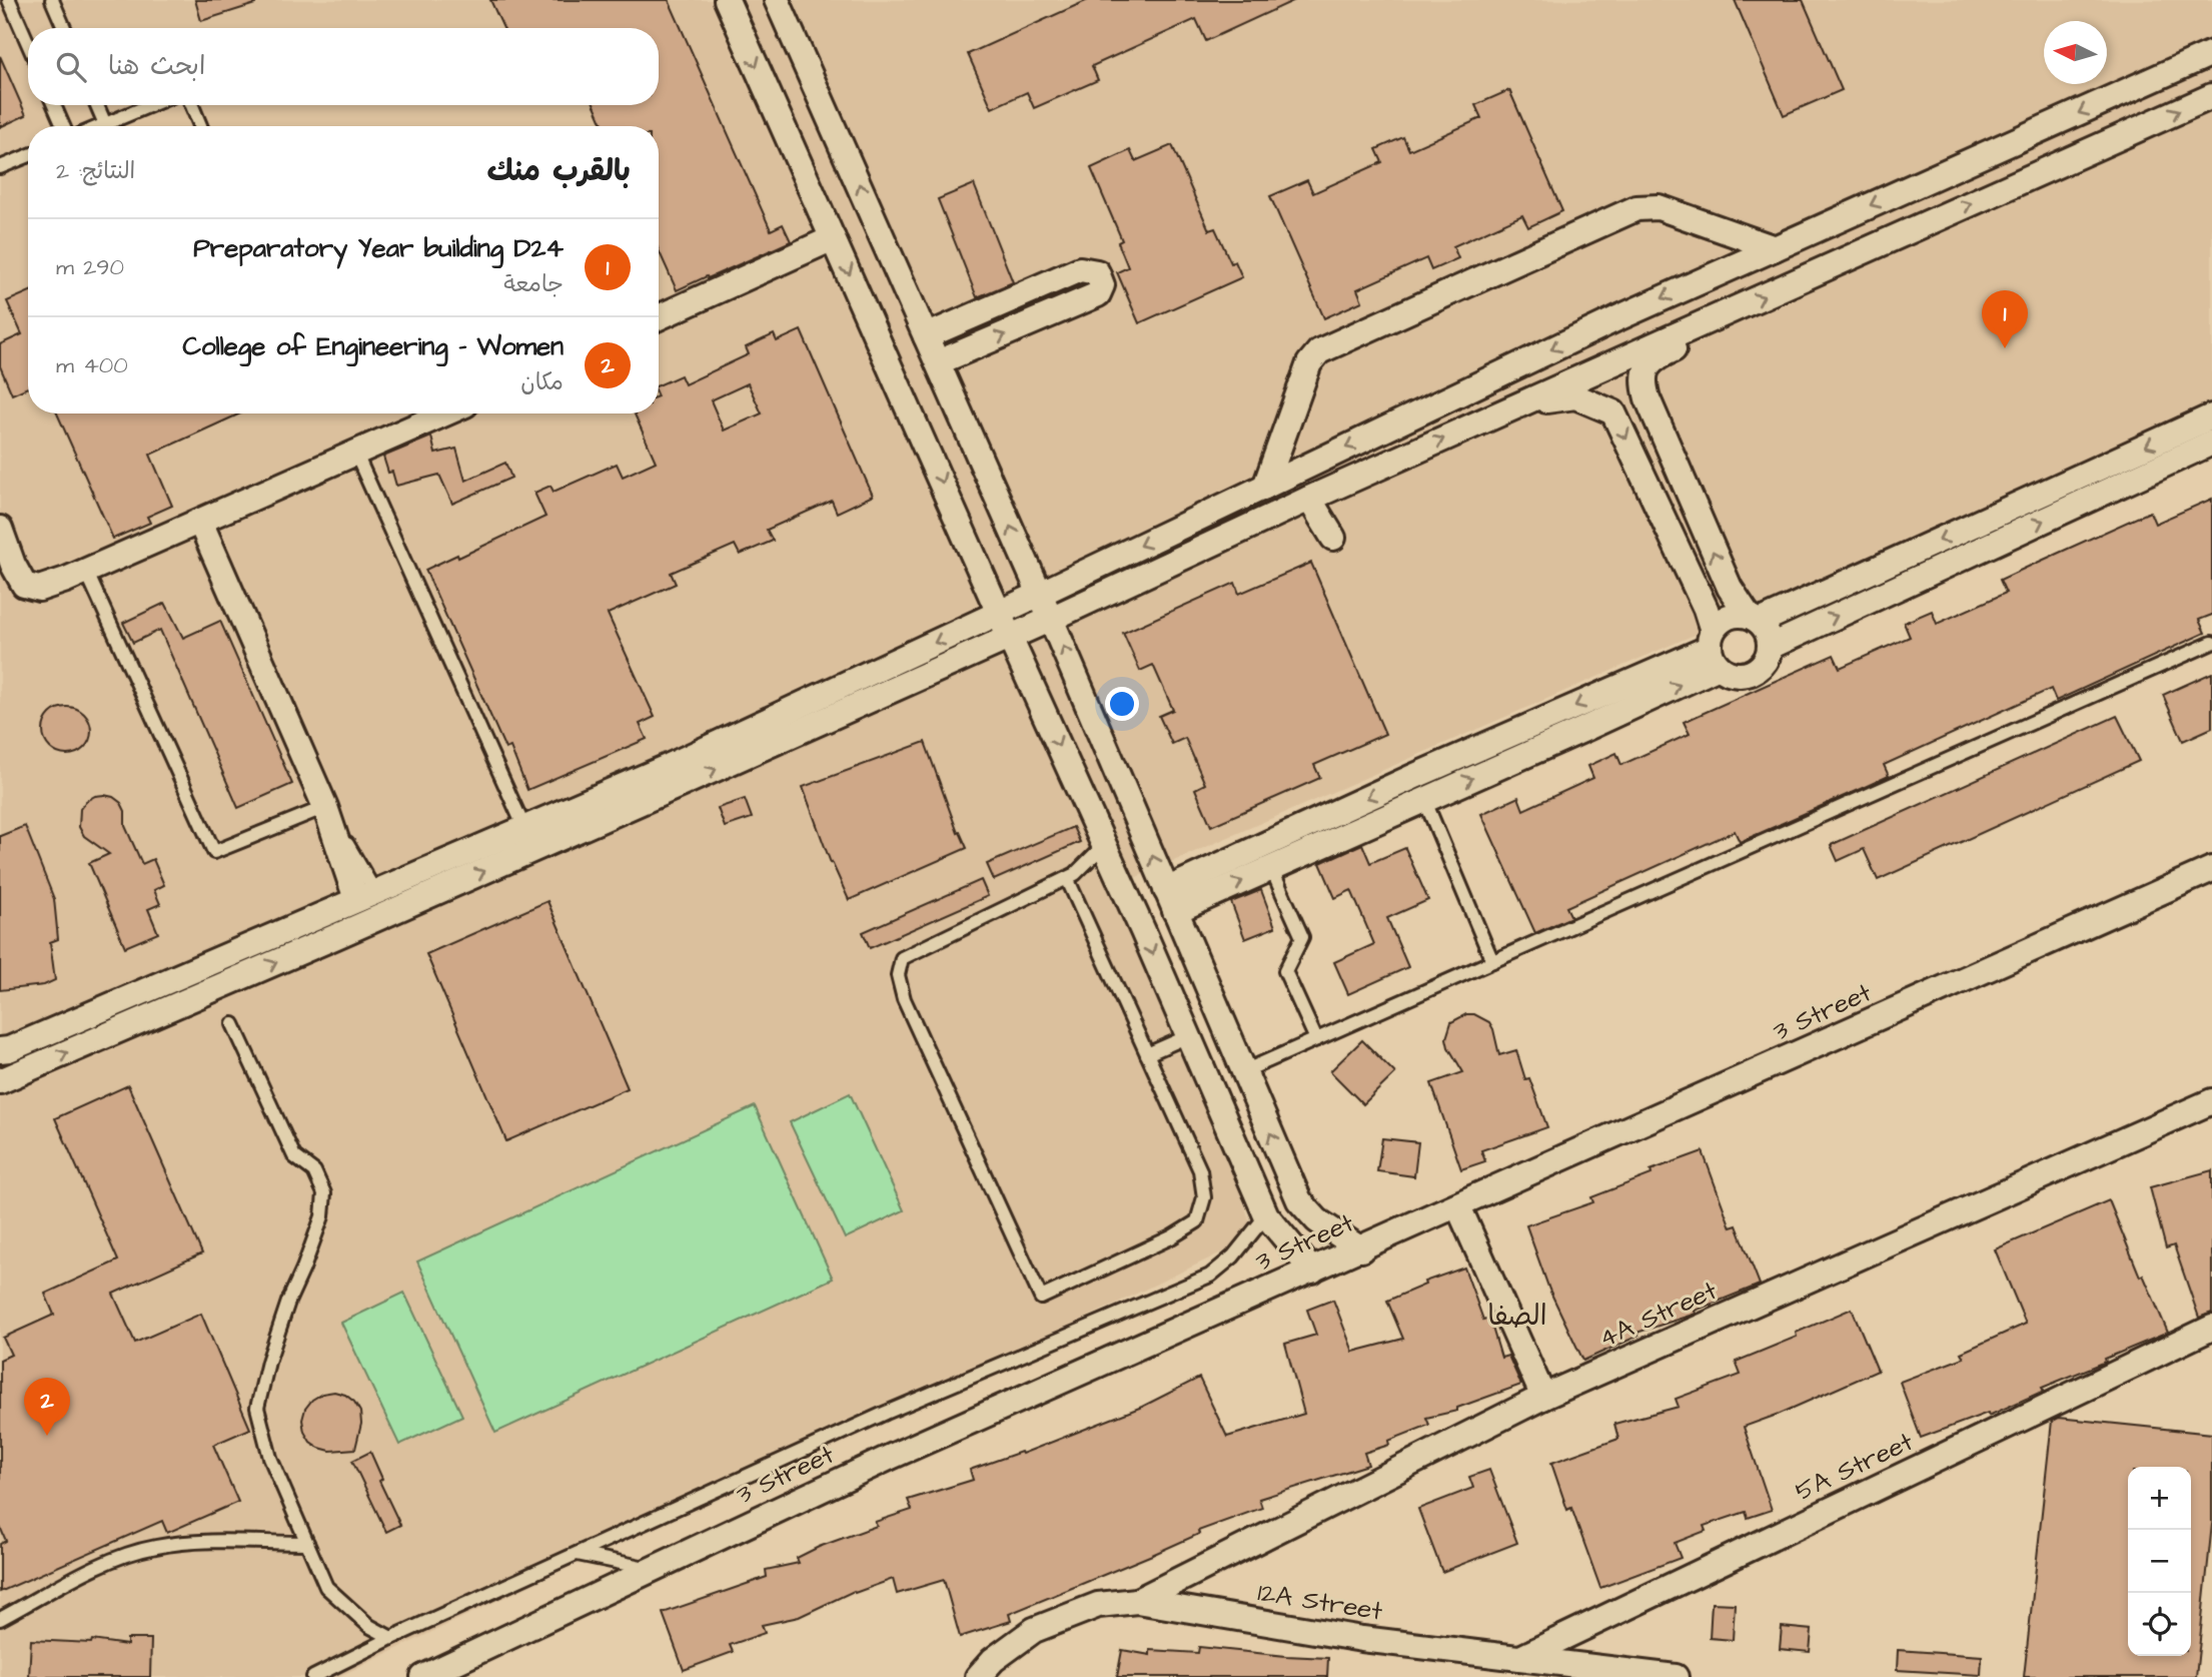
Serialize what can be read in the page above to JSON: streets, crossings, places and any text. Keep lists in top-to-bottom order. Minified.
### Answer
{"streets":{"street":["3 Street","4A Street","5A Street","12A Street"]},"crossings":[["4A Street","12A Street"],["5A Street","12A Street"]],"districts":["الصفا"],"north":"left","page":{"search":"ابحث هنا","heading":["بالقرب منك","النتائج: 2"],"list":[{"mark":"1","name":"Preparatory Year building D24","note":"جامعة","value":"290 m"},{"mark":"2","name":"College of Engineering - Women","note":"مكان","value":"400 m"}],"pins":["1","2"],"map_buttons":["+","−"]}}
